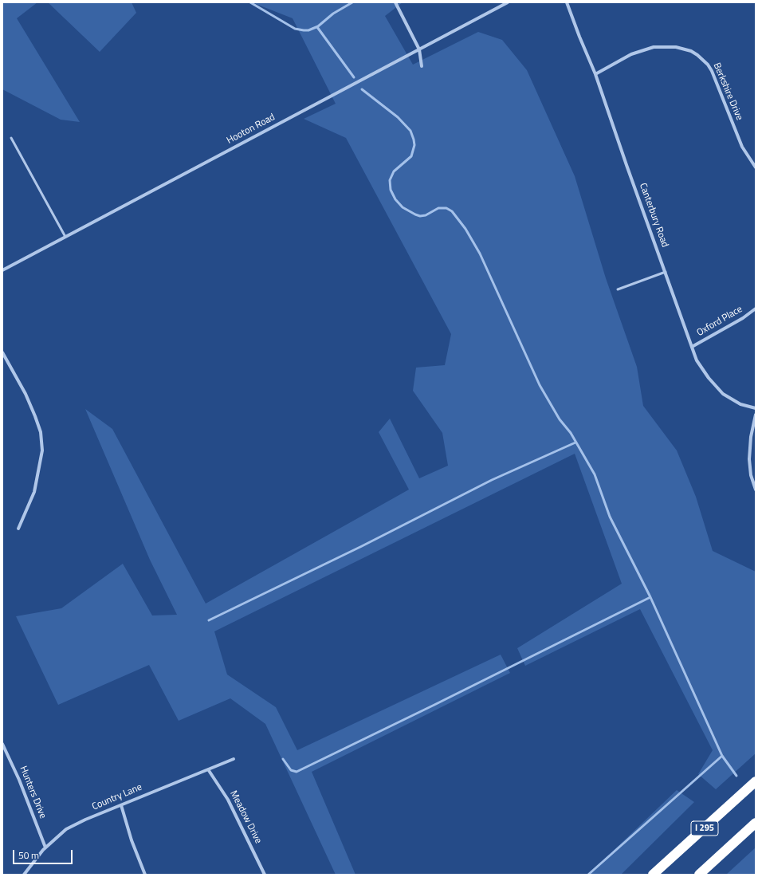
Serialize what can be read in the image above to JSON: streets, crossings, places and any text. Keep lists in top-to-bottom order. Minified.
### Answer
{"streets":{"highway":["I 295"],"street":["Berkshire Drive","Hooton Road","Canterbury Road","Oxford Place","Hunters Drive","Country Lane","Meadow Drive"]},"crossings":[["Berkshire Drive","Canterbury Road"],["Canterbury Road","Oxford Place"],["Hunters Drive","Country Lane"],["Country Lane","Meadow Drive"]],"scale_bar":"50 m"}
